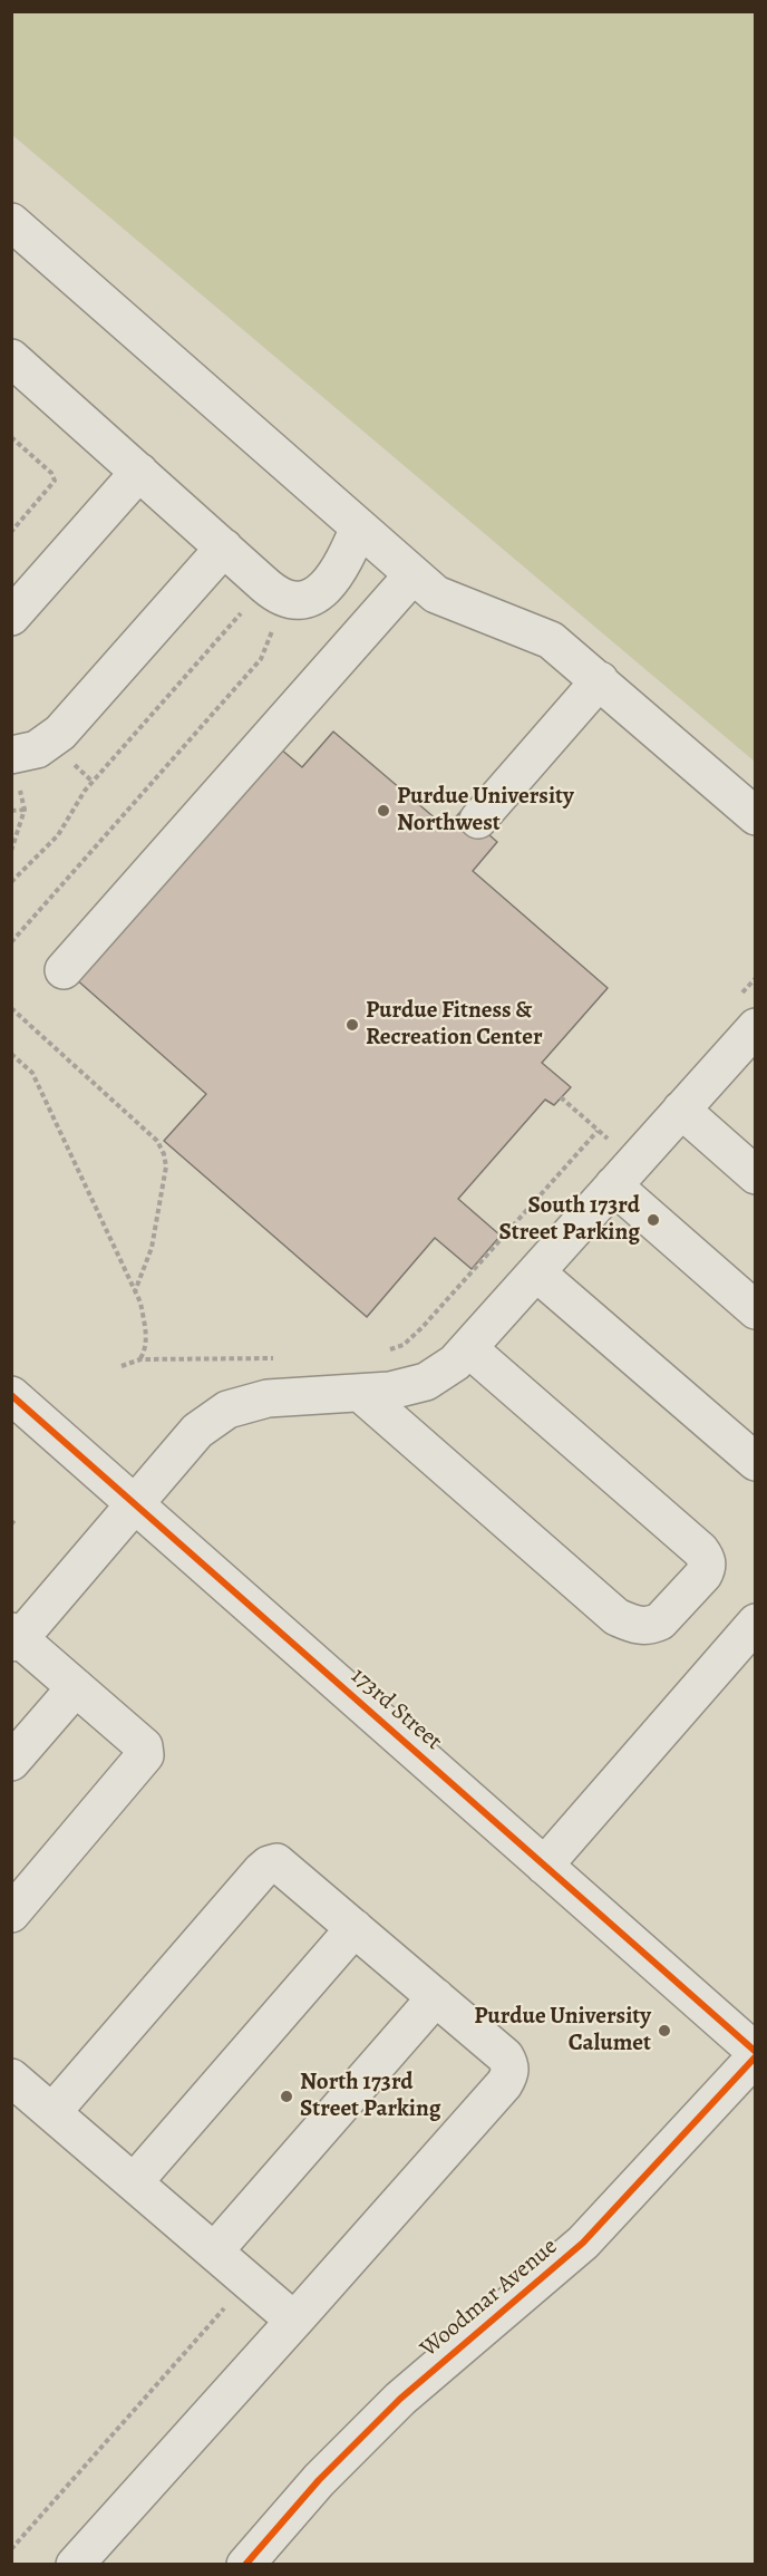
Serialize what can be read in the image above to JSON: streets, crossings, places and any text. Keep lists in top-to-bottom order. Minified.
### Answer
{"streets":{"street":["173rd Street","Woodmar Avenue"]},"crossings":[["173rd Street","Woodmar Avenue"]],"places":["Purdue University Northwest","Purdue Fitness & Recreation Center","South 173rd Street Parking","Purdue University Calumet","North 173rd Street Parking"]}
